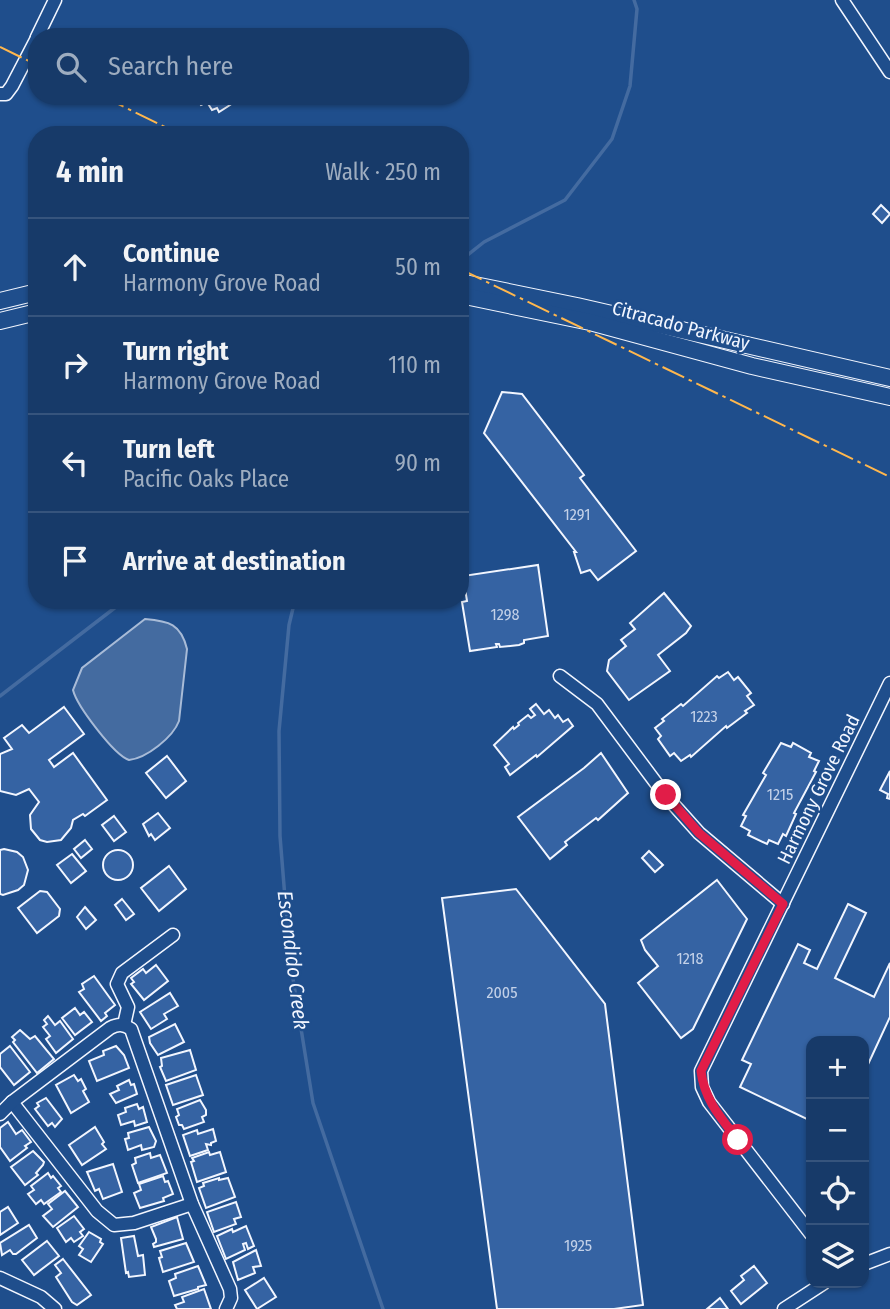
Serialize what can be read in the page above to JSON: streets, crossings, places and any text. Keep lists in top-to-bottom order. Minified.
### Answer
{"streets":{"main road":["Citracado Parkway"],"street":["Harmony Grove Road"]},"water":["Escondido Creek"],"house_numbers":["1291","1298","1223","1215","1218","2005","1925"],"page":{"search":"Search here","heading":["4 min","Walk · 250 m"],"list":[["Continue","Harmony Grove Road","50 m"],["Turn right","Harmony Grove Road","110 m"],["Turn left","Pacific Oaks Place","90 m"],"Arrive at destination"],"map_buttons":["+","−"]}}
